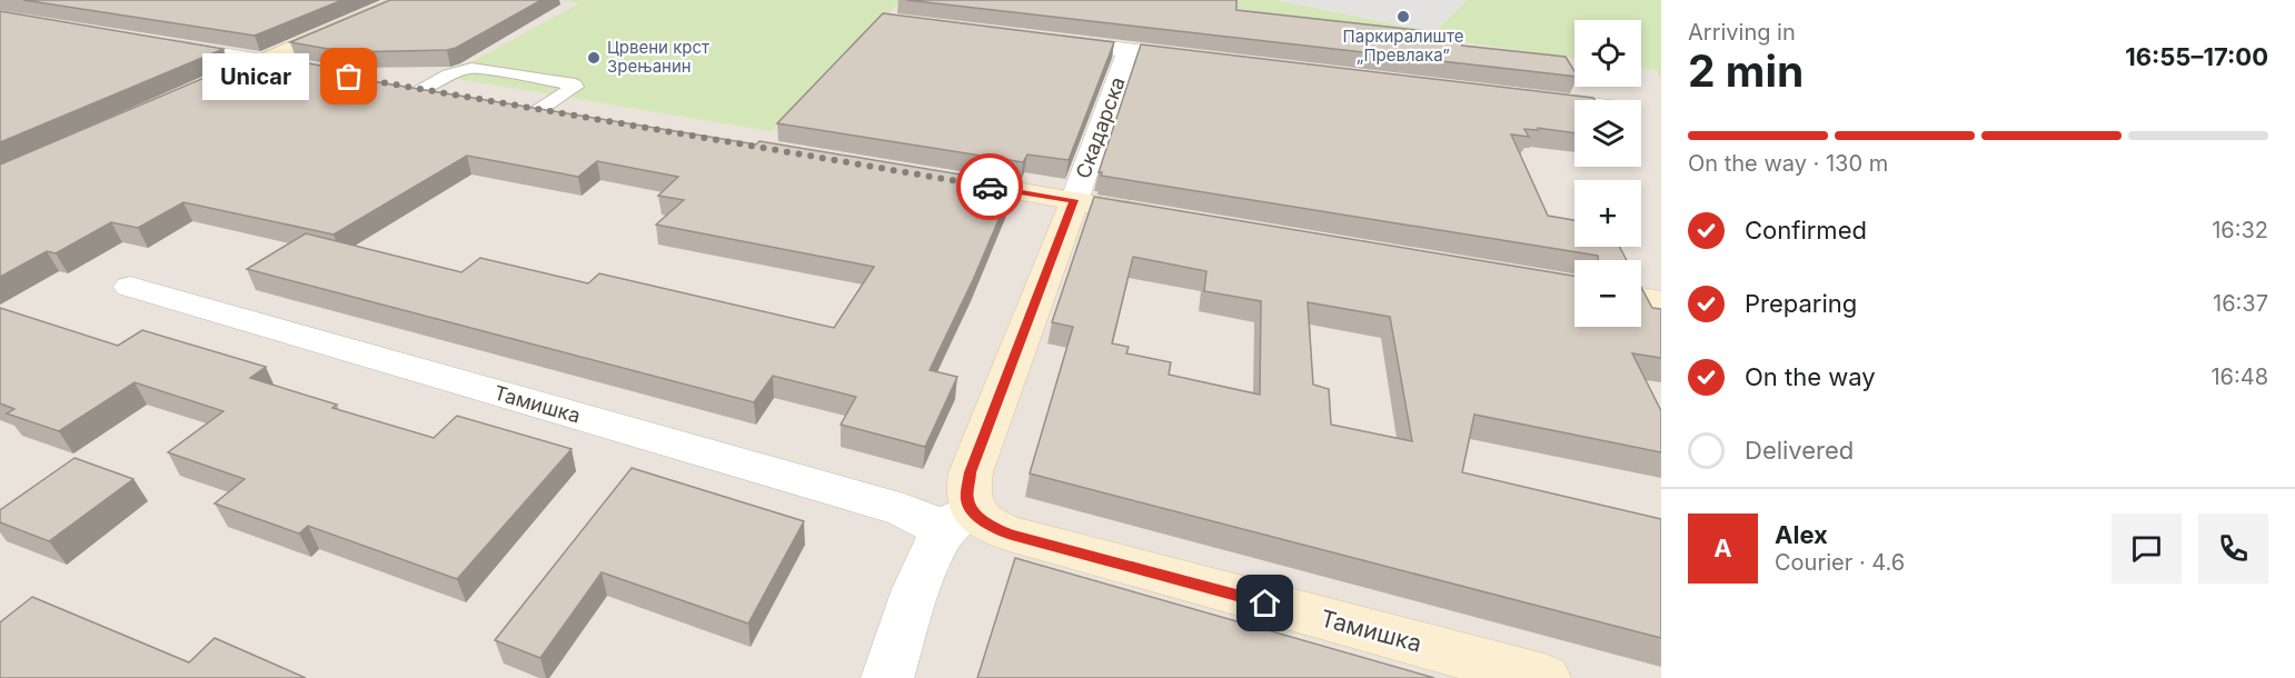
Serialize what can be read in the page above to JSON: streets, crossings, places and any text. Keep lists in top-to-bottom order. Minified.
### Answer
{"streets":{"street":["Скадарска","Тамишка"]},"crossings":[["Скадарска","Тамишка"]],"places":["Паркиралиште „Превлака”","Црвени крст Зрењанин","Unicar"],"page":{"heading":["2 min","Arriving in","16:55–17:00"],"panel":["Alex","Courier · 4.6"],"map_buttons":["+","−"],"bubble":"Unicar","bar":"On the way · 130 m","list":[["Confirmed","16:32"],["Preparing","16:37"],["On the way","16:48"],"Delivered"],"round":"A"}}
